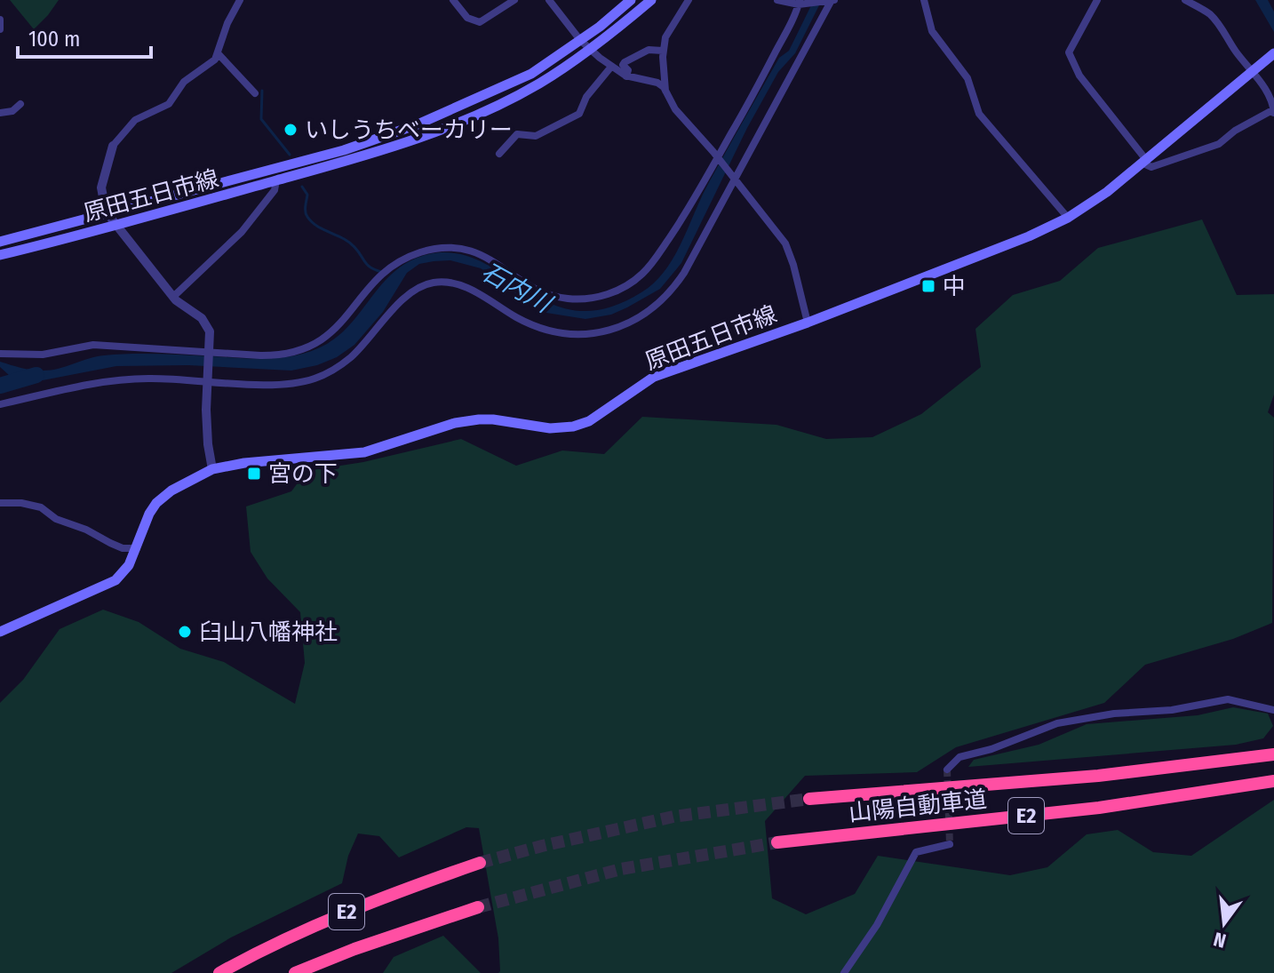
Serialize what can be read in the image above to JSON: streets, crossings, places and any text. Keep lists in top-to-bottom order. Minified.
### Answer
{"streets":{"highway":["山陽自動車道","E2"],"main road":["原田五日市線"]},"water":["石内川"],"places":{"other":["いしうちベーカリー","臼山八幡神社"],"transit":["中","宮の下"]},"scale_bar":"100 m","north":"bottom"}
